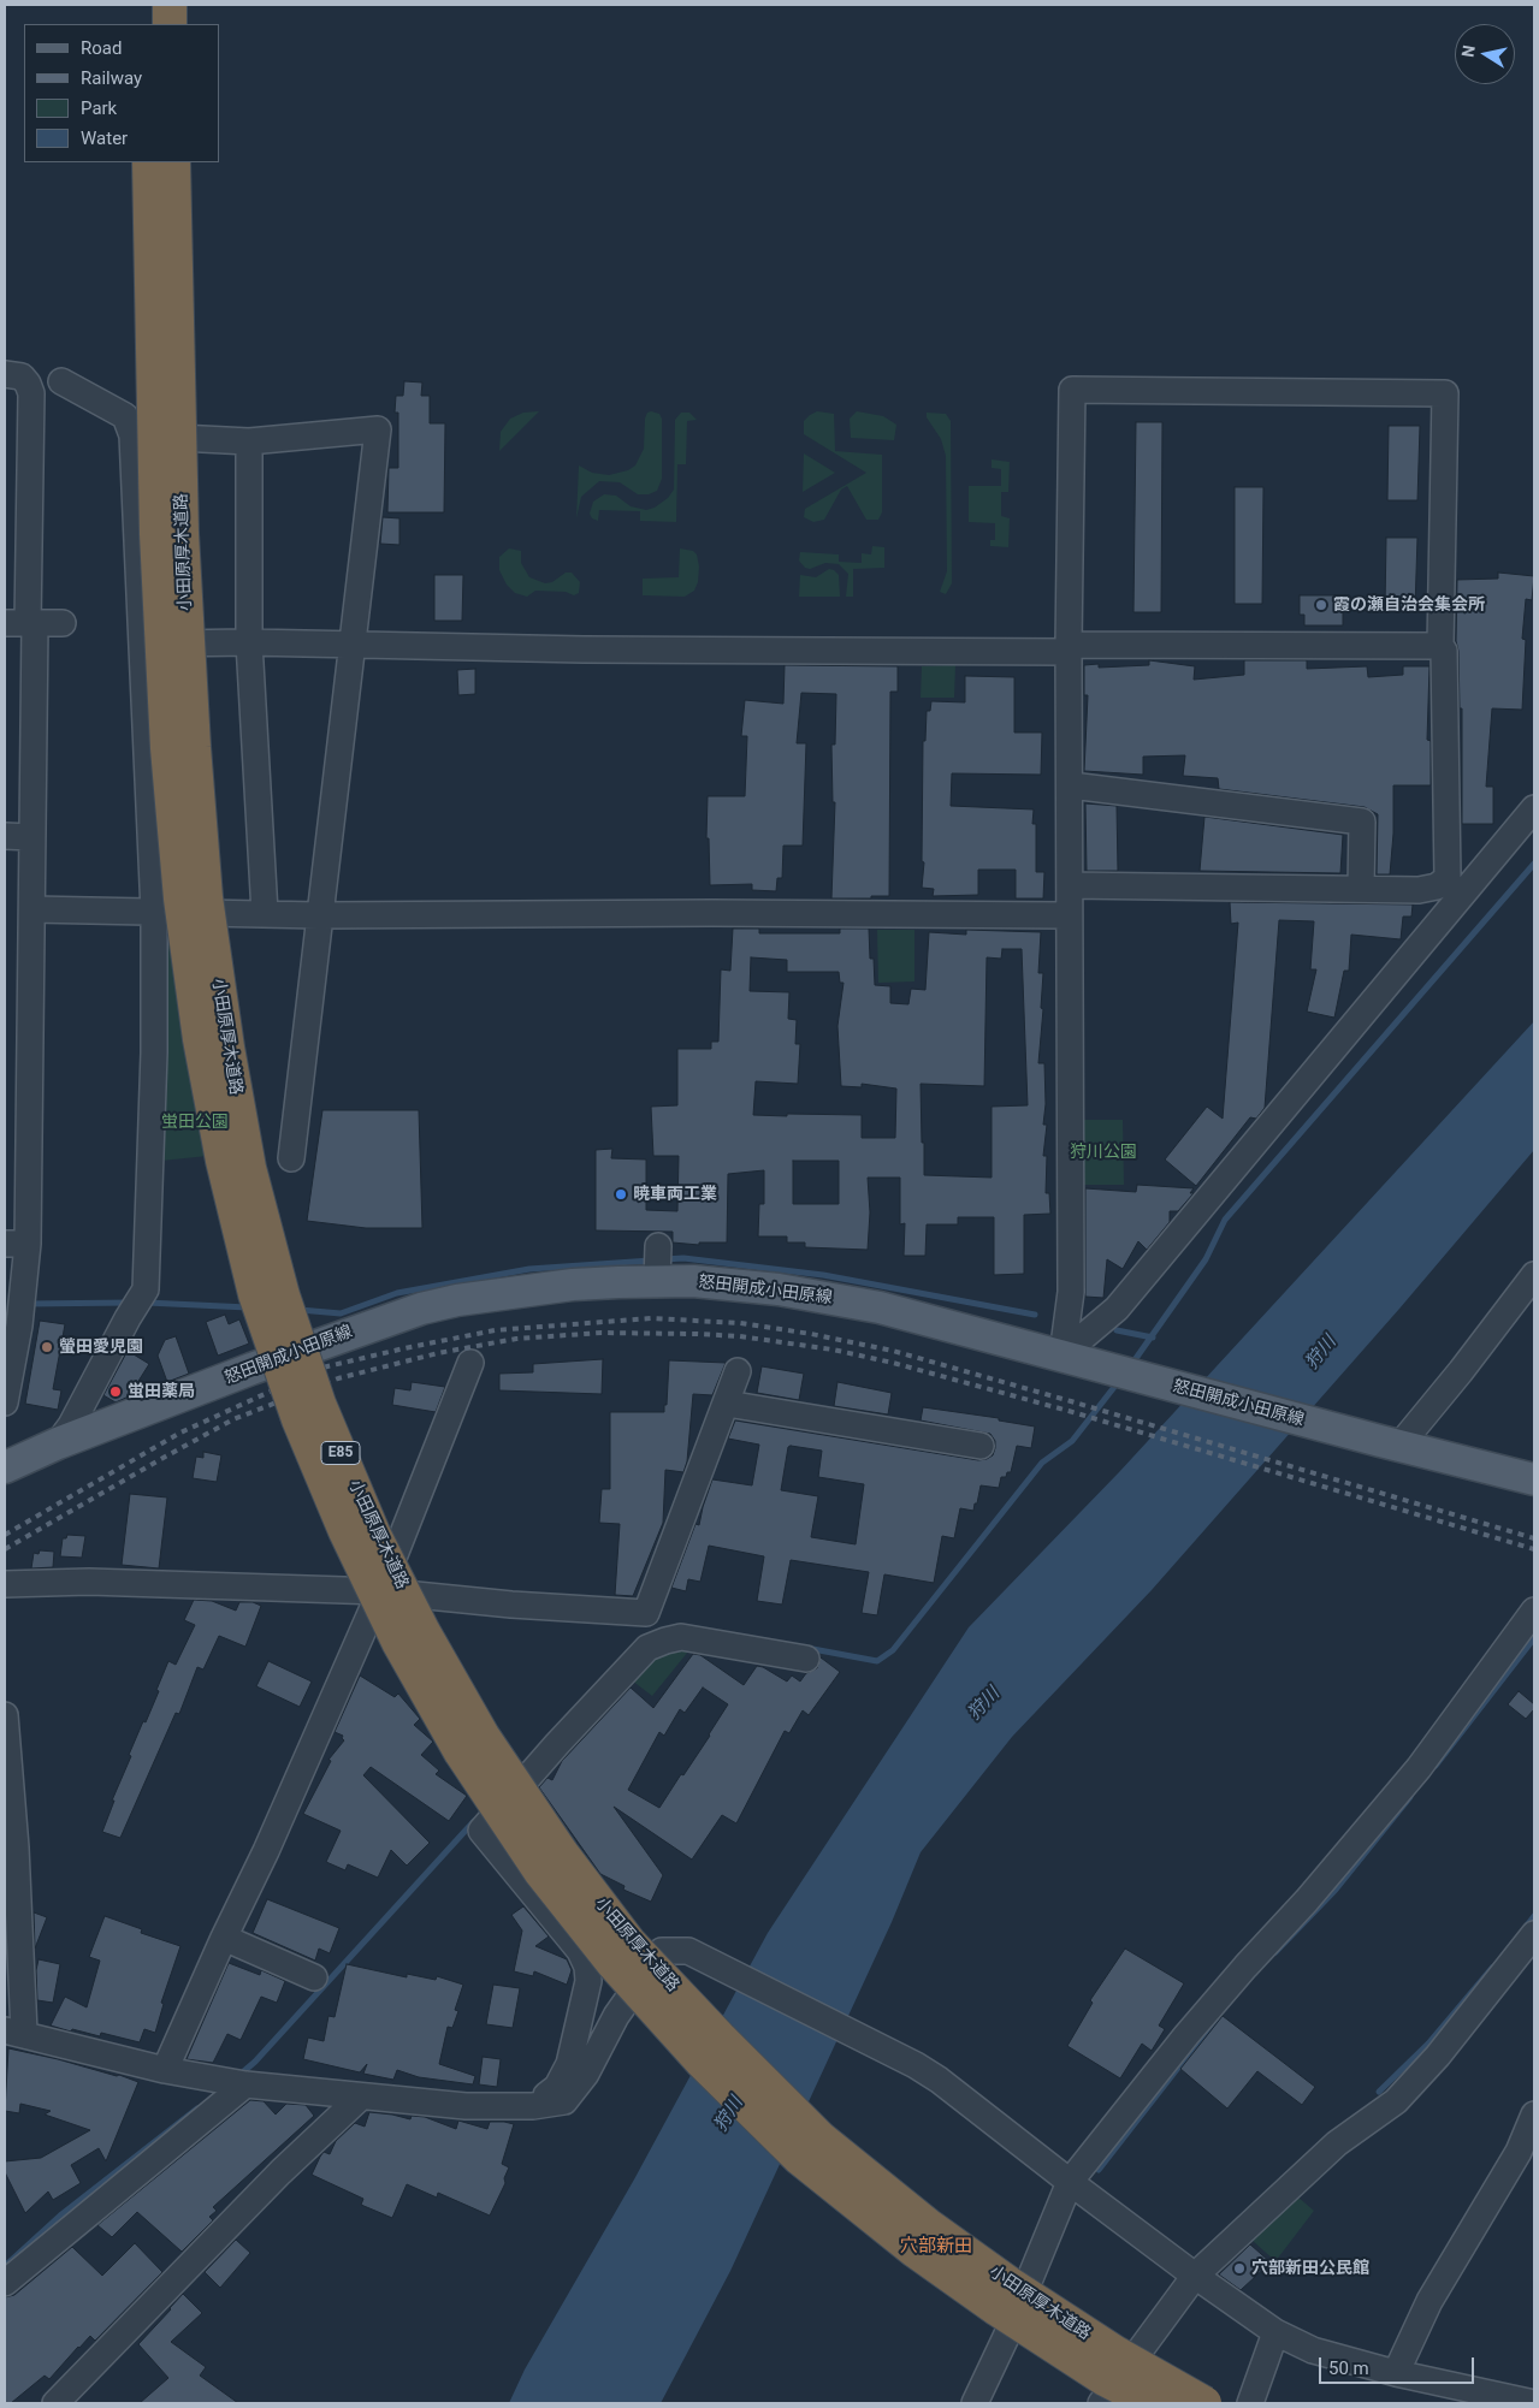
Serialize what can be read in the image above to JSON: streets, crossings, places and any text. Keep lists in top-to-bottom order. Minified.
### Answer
{"streets":{"highway":["小田原厚木道路","E85"],"main road":["怒田開成小田原線"]},"districts":["穴部新田"],"water":["狩川"],"parks":["蛍田公園","狩川公園"],"places":["霞の瀬自治会集会所","暁車両工業","螢田愛児園","蛍田薬局","穴部新田公民館"],"legend":["Road","Railway","Park","Water"],"scale_bar":"50 m","north":"left"}
